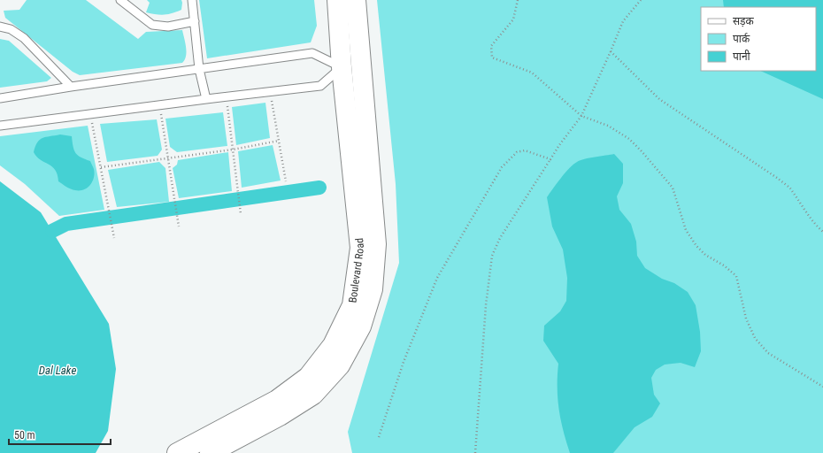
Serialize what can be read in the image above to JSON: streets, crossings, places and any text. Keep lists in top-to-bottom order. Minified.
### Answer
{"streets":{"main road":["Boulevard Road"]},"water":["Dal Lake"],"legend":["सड़क","पार्क","पानी"],"scale_bar":"50 m"}
